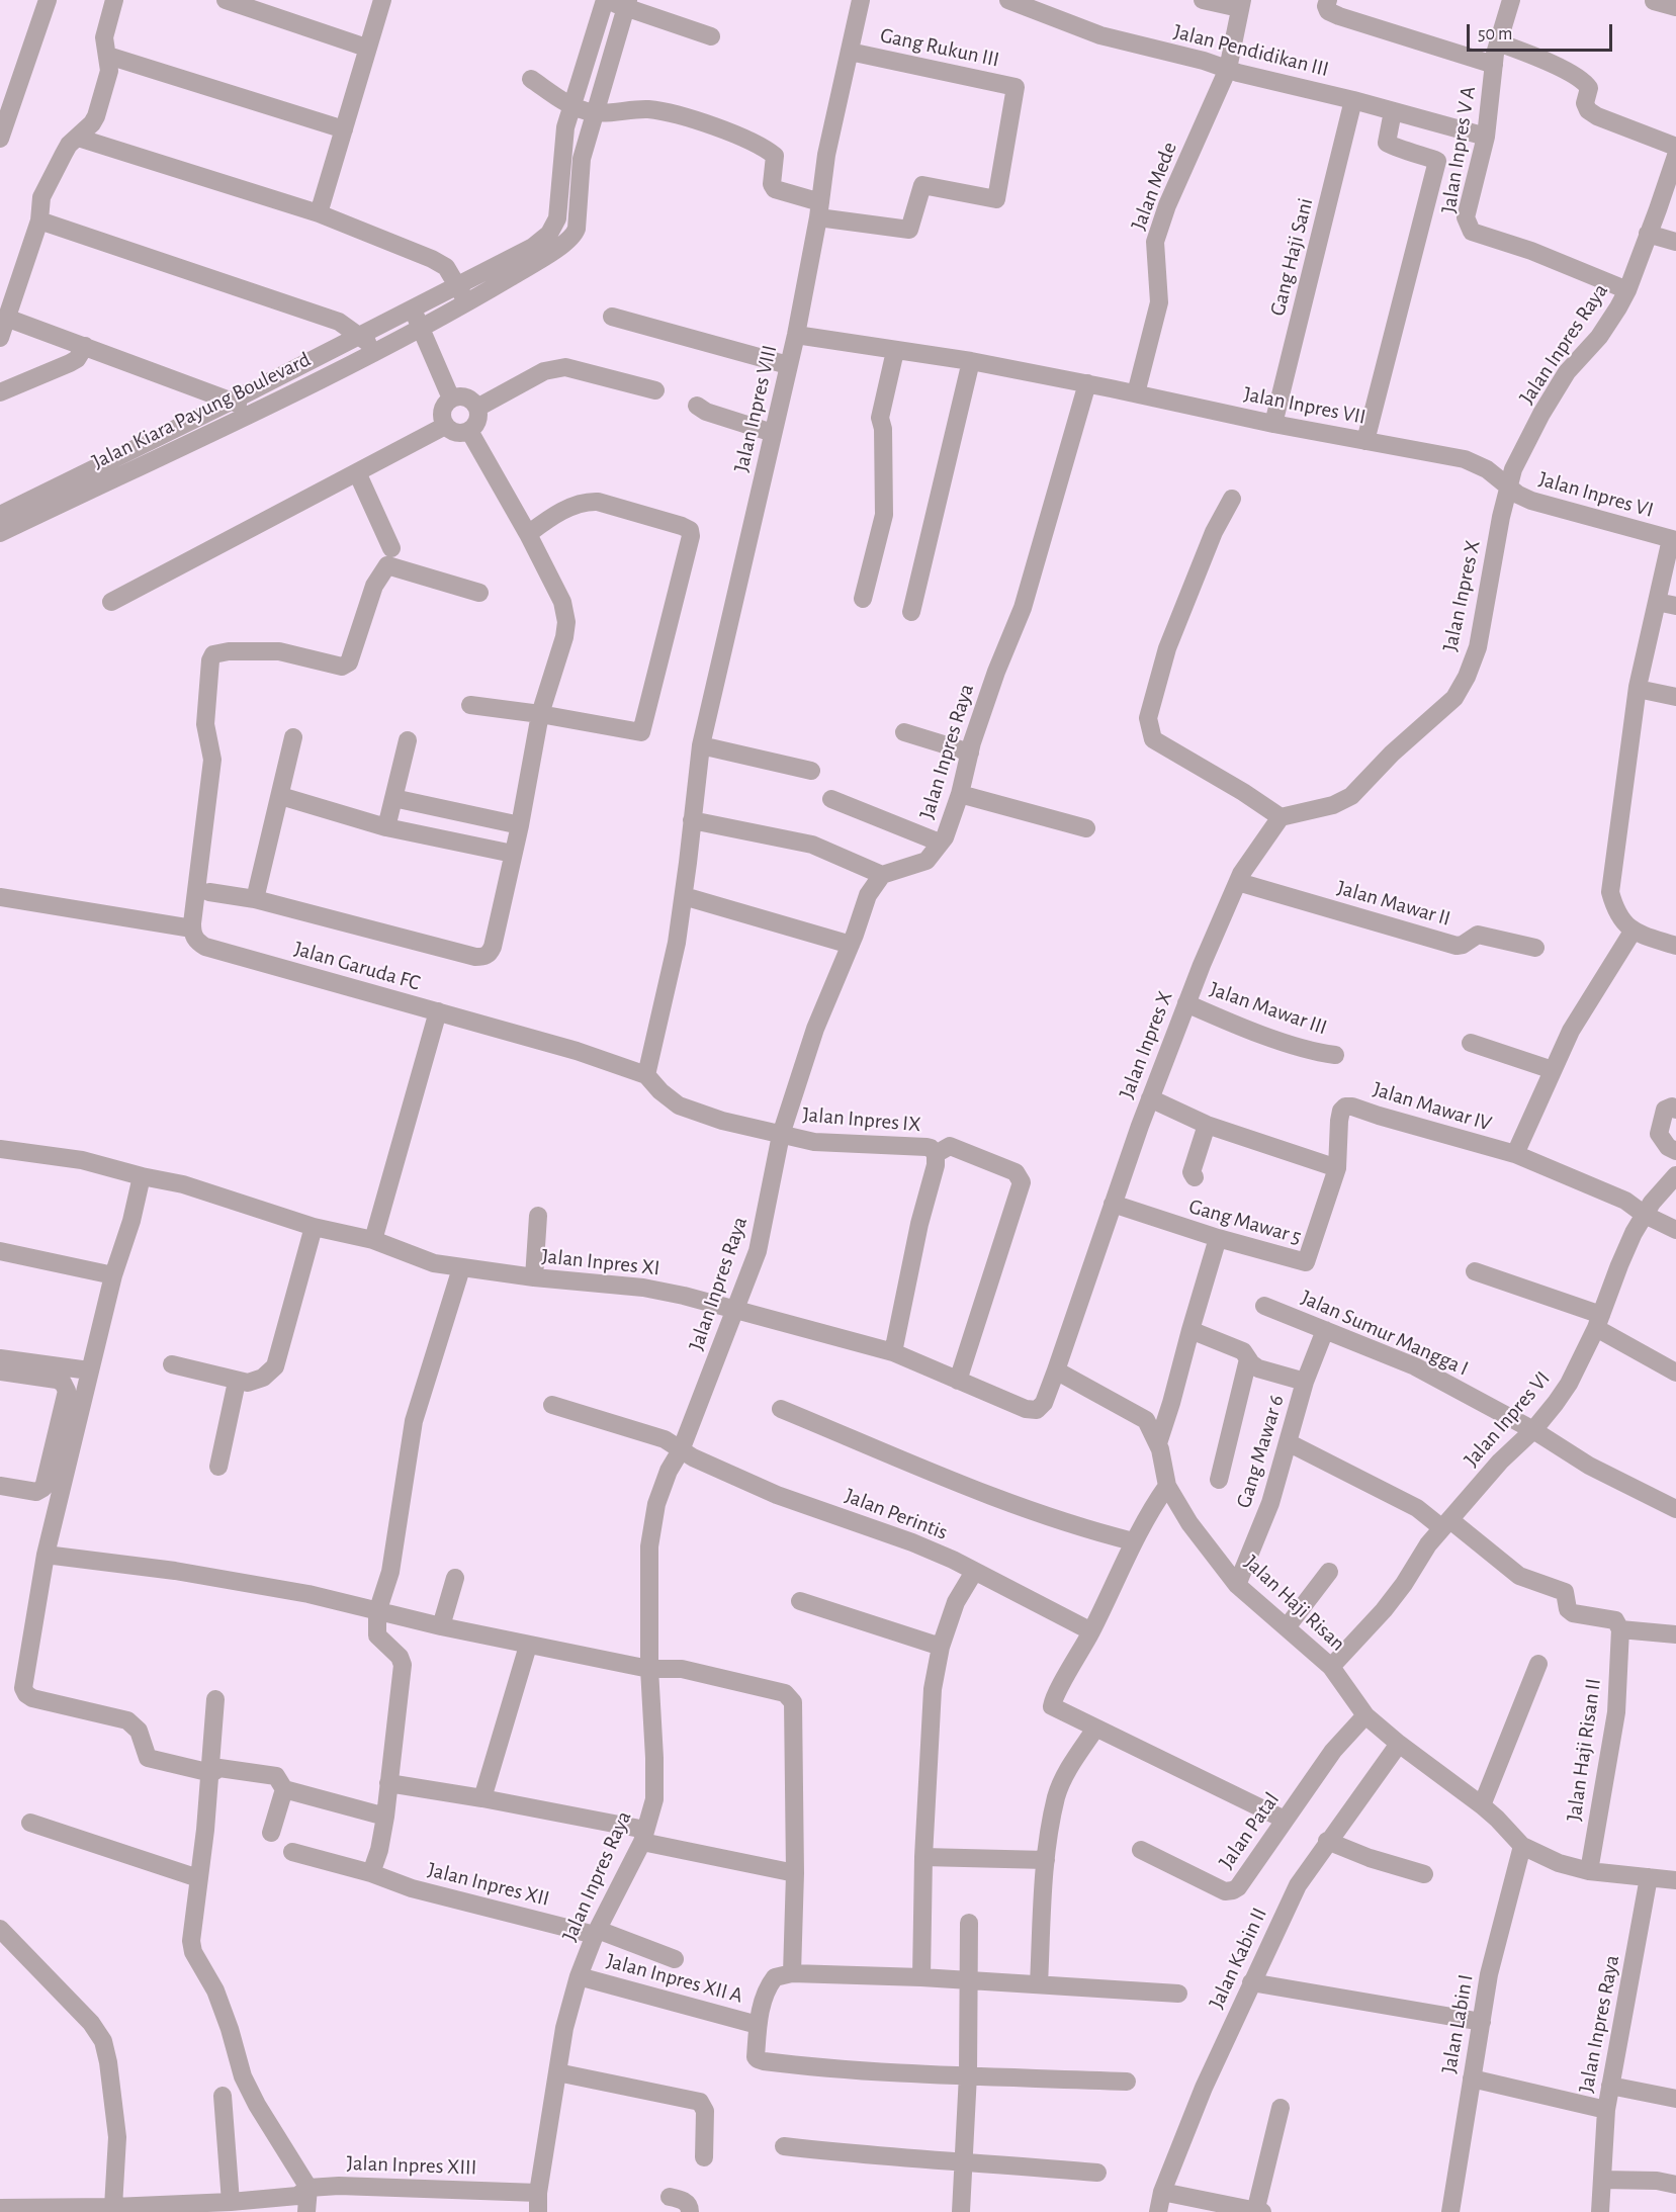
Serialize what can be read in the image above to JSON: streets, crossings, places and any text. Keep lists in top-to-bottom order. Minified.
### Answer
{"streets":{"street":["Gang Rukun III","Jalan Pendidikan III","Jalan Inpres V A","Jalan Mede","Gang Haji Sani","Jalan Inpres Raya","Jalan Inpres VII","Jalan Inpres VIII","Jalan Kiara Payung Boulevard","Jalan Inpres VI","Jalan Inpres X","Jalan Mawar II","Jalan Garuda FC","Jalan Mawar III","Jalan Mawar IV","Jalan Inpres IX","Gang Mawar 5","Jalan Inpres XI","Jalan Sumur Mangga I","Gang Mawar 6","Jalan Perintis","Jalan Haji Risan","Jalan Haji Risan II","Jalan Patal","Jalan Inpres XII","Jalan Kabin II","Jalan Inpres XII A","Jalan Labin I","Jalan Inpres XIII"]},"crossings":[["Jalan Pendidikan III","Jalan Inpres V A"],["Jalan Pendidikan III","Jalan Mede"],["Jalan Pendidikan III","Gang Haji Sani"],["Jalan Inpres V A","Jalan Inpres Raya"],["Jalan Mede","Jalan Inpres VII"],["Gang Haji Sani","Jalan Inpres VII"],["Jalan Inpres Raya","Jalan Inpres VII"],["Jalan Inpres Raya","Jalan Inpres VIII"],["Jalan Inpres Raya","Jalan Inpres VI"],["Jalan Inpres Raya","Jalan Inpres X"],["Jalan Inpres Raya","Jalan Garuda FC"],["Jalan Inpres Raya","Jalan Inpres IX"],["Jalan Inpres Raya","Jalan Inpres XI"],["Jalan Inpres Raya","Jalan Perintis"],["Jalan Inpres Raya","Jalan Haji Risan"],["Jalan Inpres Raya","Jalan Inpres XII"],["Jalan Inpres Raya","Jalan Inpres XII A"],["Jalan Inpres Raya","Jalan Inpres XIII"],["Jalan Inpres VII","Jalan Inpres VIII"],["Jalan Inpres VII","Jalan Inpres VI"],["Jalan Inpres VII","Jalan Inpres X"],["Jalan Inpres VIII","Jalan Garuda FC"],["Jalan Inpres VI","Jalan Inpres X"],["Jalan Inpres VI","Jalan Mawar IV"],["Jalan Inpres VI","Jalan Sumur Mangga I"],["Jalan Inpres VI","Jalan Haji Risan"],["Jalan Inpres X","Jalan Mawar II"],["Jalan Inpres X","Jalan Mawar III"],["Jalan Inpres X","Gang Mawar 5"],["Jalan Inpres X","Jalan Inpres XI"],["Jalan Inpres X","Jalan Haji Risan"],["Jalan Garuda FC","Jalan Inpres IX"],["Jalan Mawar IV","Gang Mawar 5"],["Jalan Sumur Mangga I","Gang Mawar 6"],["Gang Mawar 6","Jalan Haji Risan"],["Jalan Haji Risan","Jalan Haji Risan II"],["Jalan Haji Risan","Jalan Patal"],["Jalan Haji Risan","Jalan Kabin II"],["Jalan Haji Risan","Jalan Labin I"]],"scale_bar":"50 m"}
